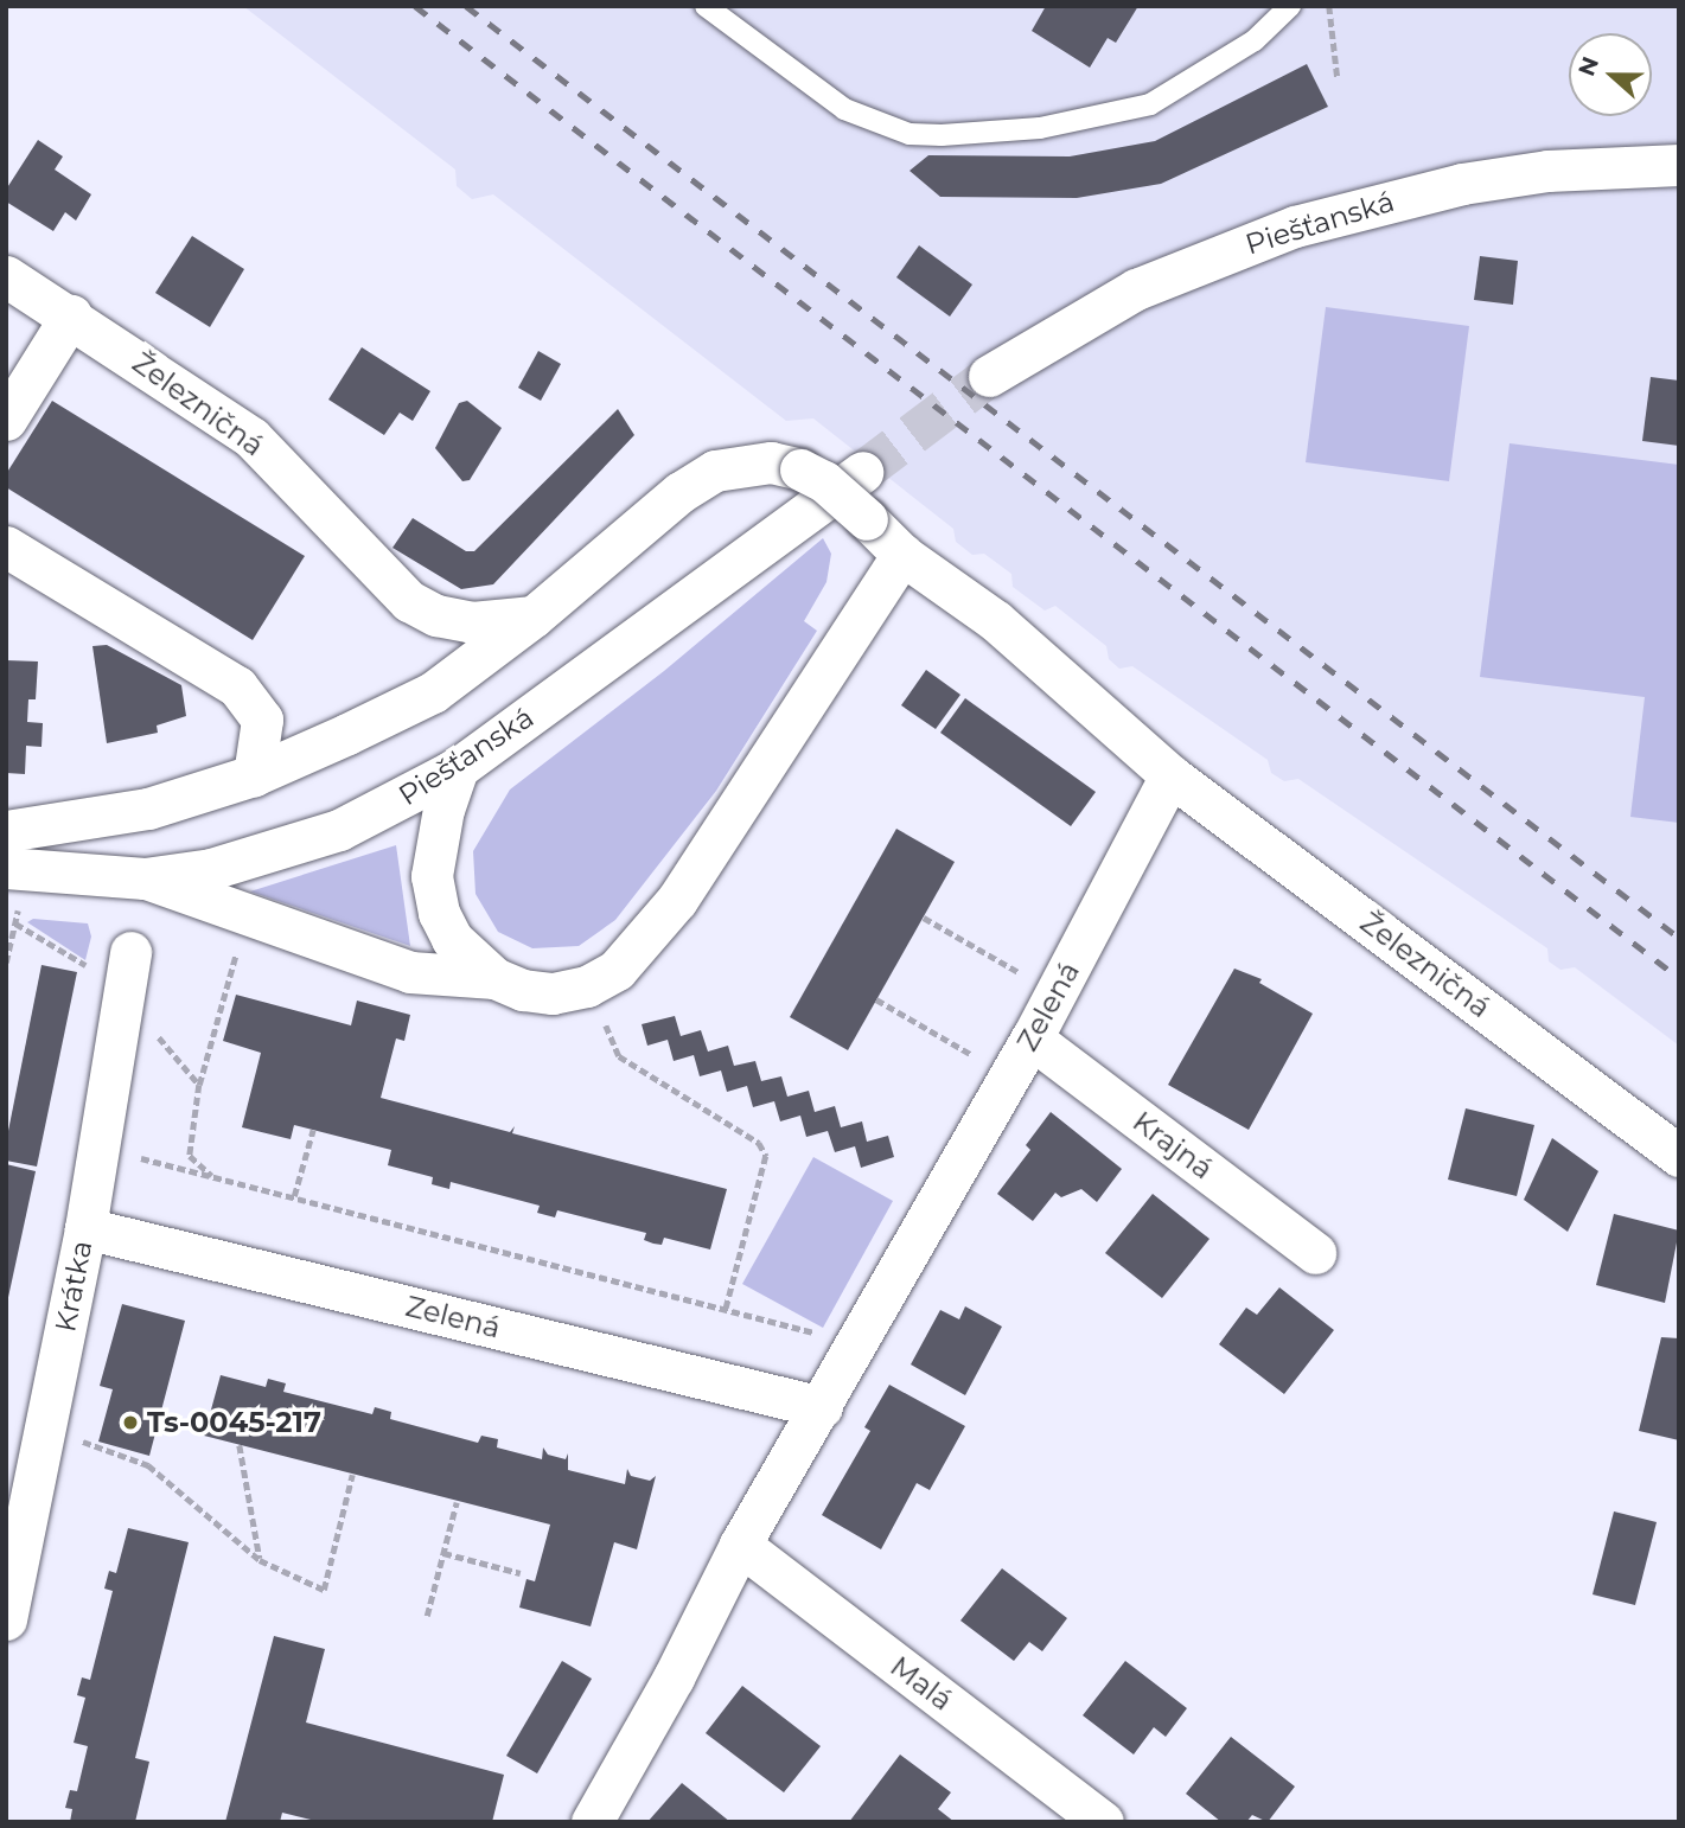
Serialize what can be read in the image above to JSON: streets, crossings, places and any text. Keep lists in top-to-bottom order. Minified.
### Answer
{"streets":{"street":["Piešťanská","Železničná","Zelená","Krajná","Krátka","Malá"]},"crossings":[["Železničná","Zelená"],["Zelená","Krajná"],["Zelená","Krátka"],["Zelená","Malá"]],"places":["Ts-0045-217"],"north":"left"}
